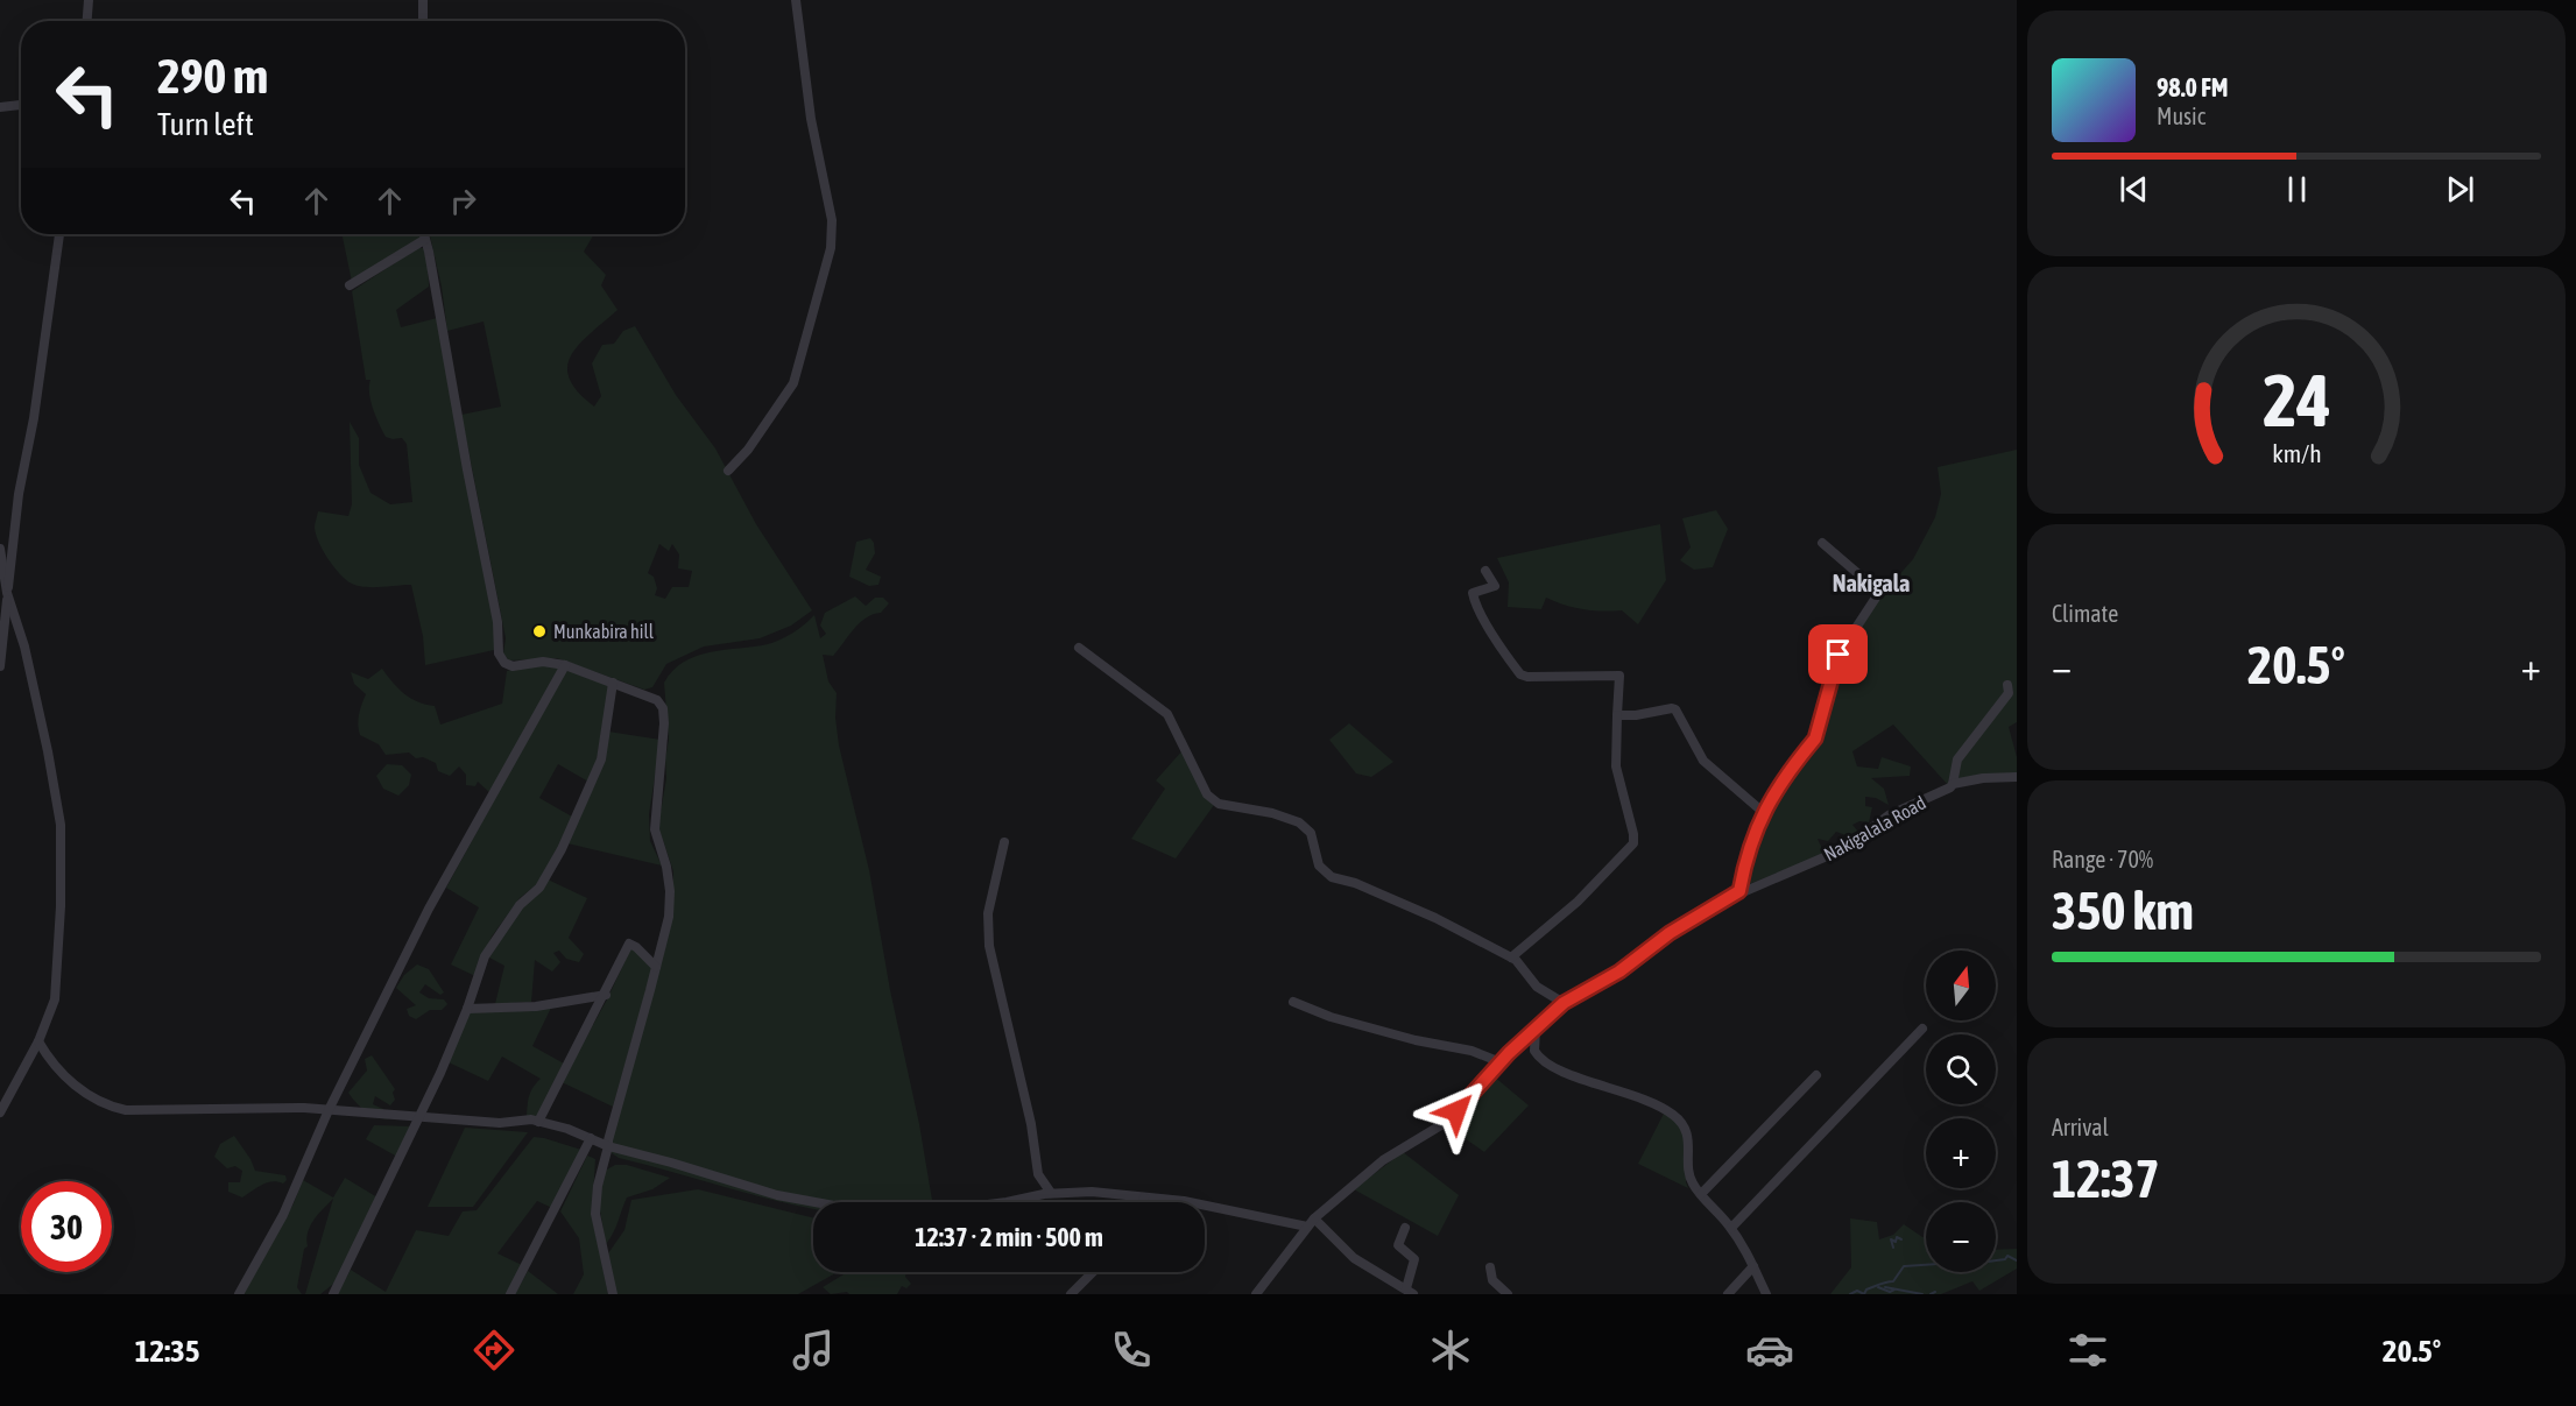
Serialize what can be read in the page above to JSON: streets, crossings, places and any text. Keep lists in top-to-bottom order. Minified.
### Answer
{"streets":{"street":["Nakigalala Road"]},"districts":["Nakigala"],"places":["Munkabira hill"],"north":"top","page":{"turn":["290 m","Turn left"],"song":["98.0 FM","Music"],"tile":["Climate",["Range · 70%","350 km"],["Arrival","12:37"]],"heat":["−","20.5°","+"],"map_buttons":["+","−"],"limit":"30","trip":"12:37 · 2 min · 500 m","tabs":["12:35","20.5°"],"gauge":["24","km/h"]}}
